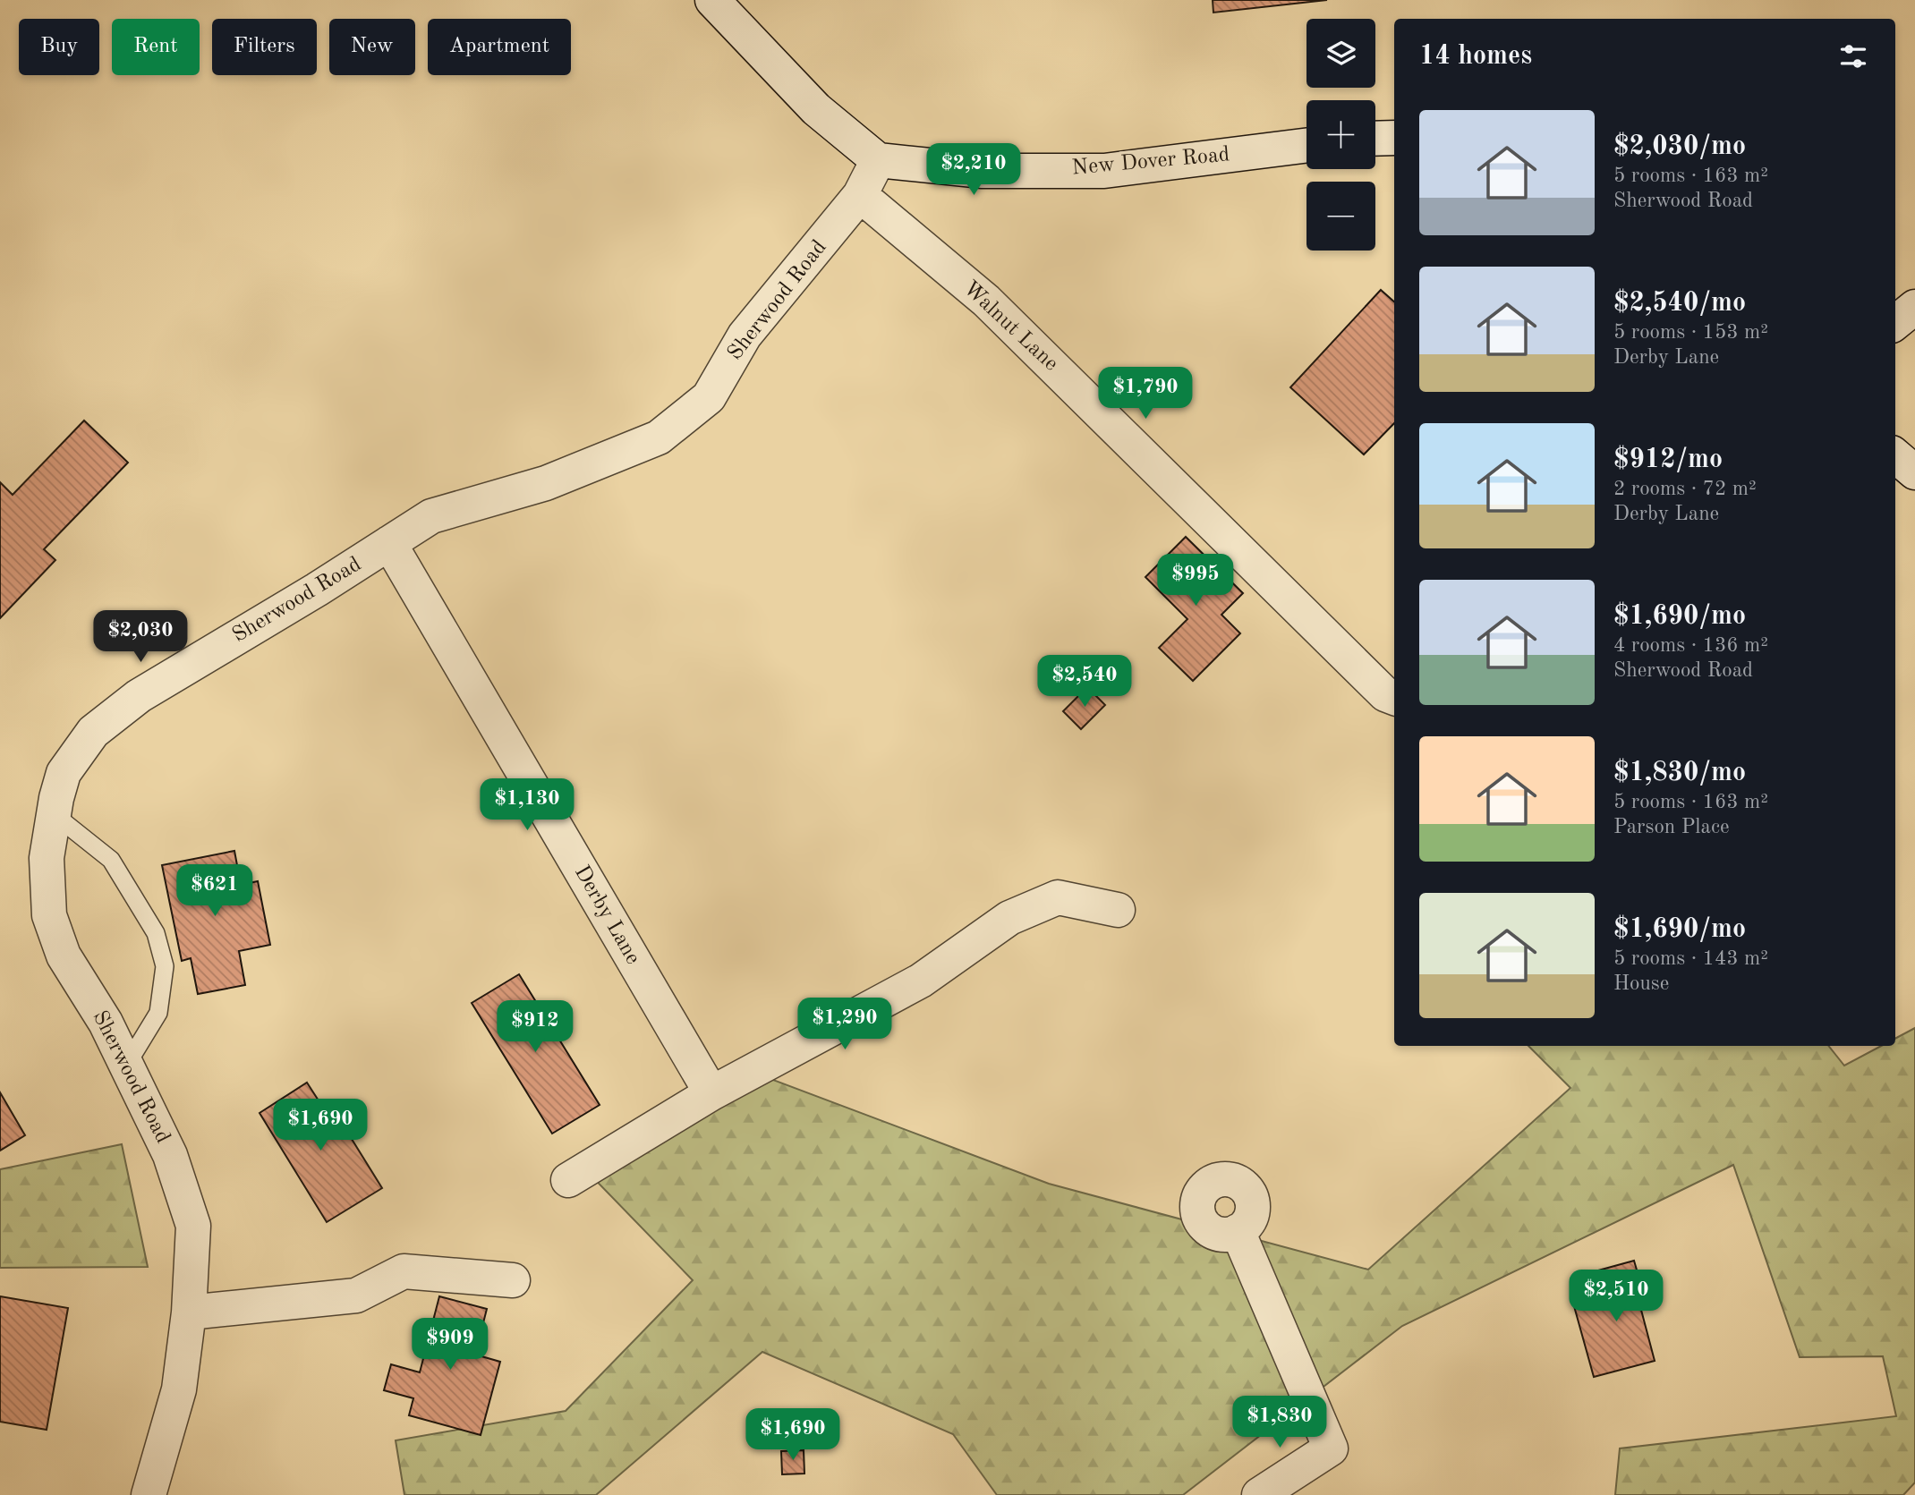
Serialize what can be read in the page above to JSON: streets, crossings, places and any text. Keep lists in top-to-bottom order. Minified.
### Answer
{"streets":{"street":["New Dover Road","Sherwood Road","Walnut Lane","Derby Lane"]},"crossings":[["New Dover Road","Sherwood Road"],["Sherwood Road","Walnut Lane"],["Sherwood Road","Derby Lane"]],"page":{"map_buttons":["+","−"],"chip":["Buy","Rent","Filters","New","Apartment"],"heading":"14 homes","list":[{"name":"$2,030/mo","note":"5 rooms · 163 m² · Sherwood Road"},{"name":"$2,540/mo","note":"5 rooms · 153 m² · Derby Lane"},{"name":"$912/mo","note":"2 rooms · 72 m² · Derby Lane"},{"name":"$1,690/mo","note":"4 rooms · 136 m² · Sherwood Road"},{"name":"$1,830/mo","note":"5 rooms · 163 m² · Parson Place"},{"name":"$1,690/mo","note":"5 rooms · 143 m² · House"}],"price":["$2,210","$1,790","$995","$2,030","$2,540","$1,130","$621","$1,290","$912","$1,690","$2,510","$909","$1,830","$1,690"]}}
